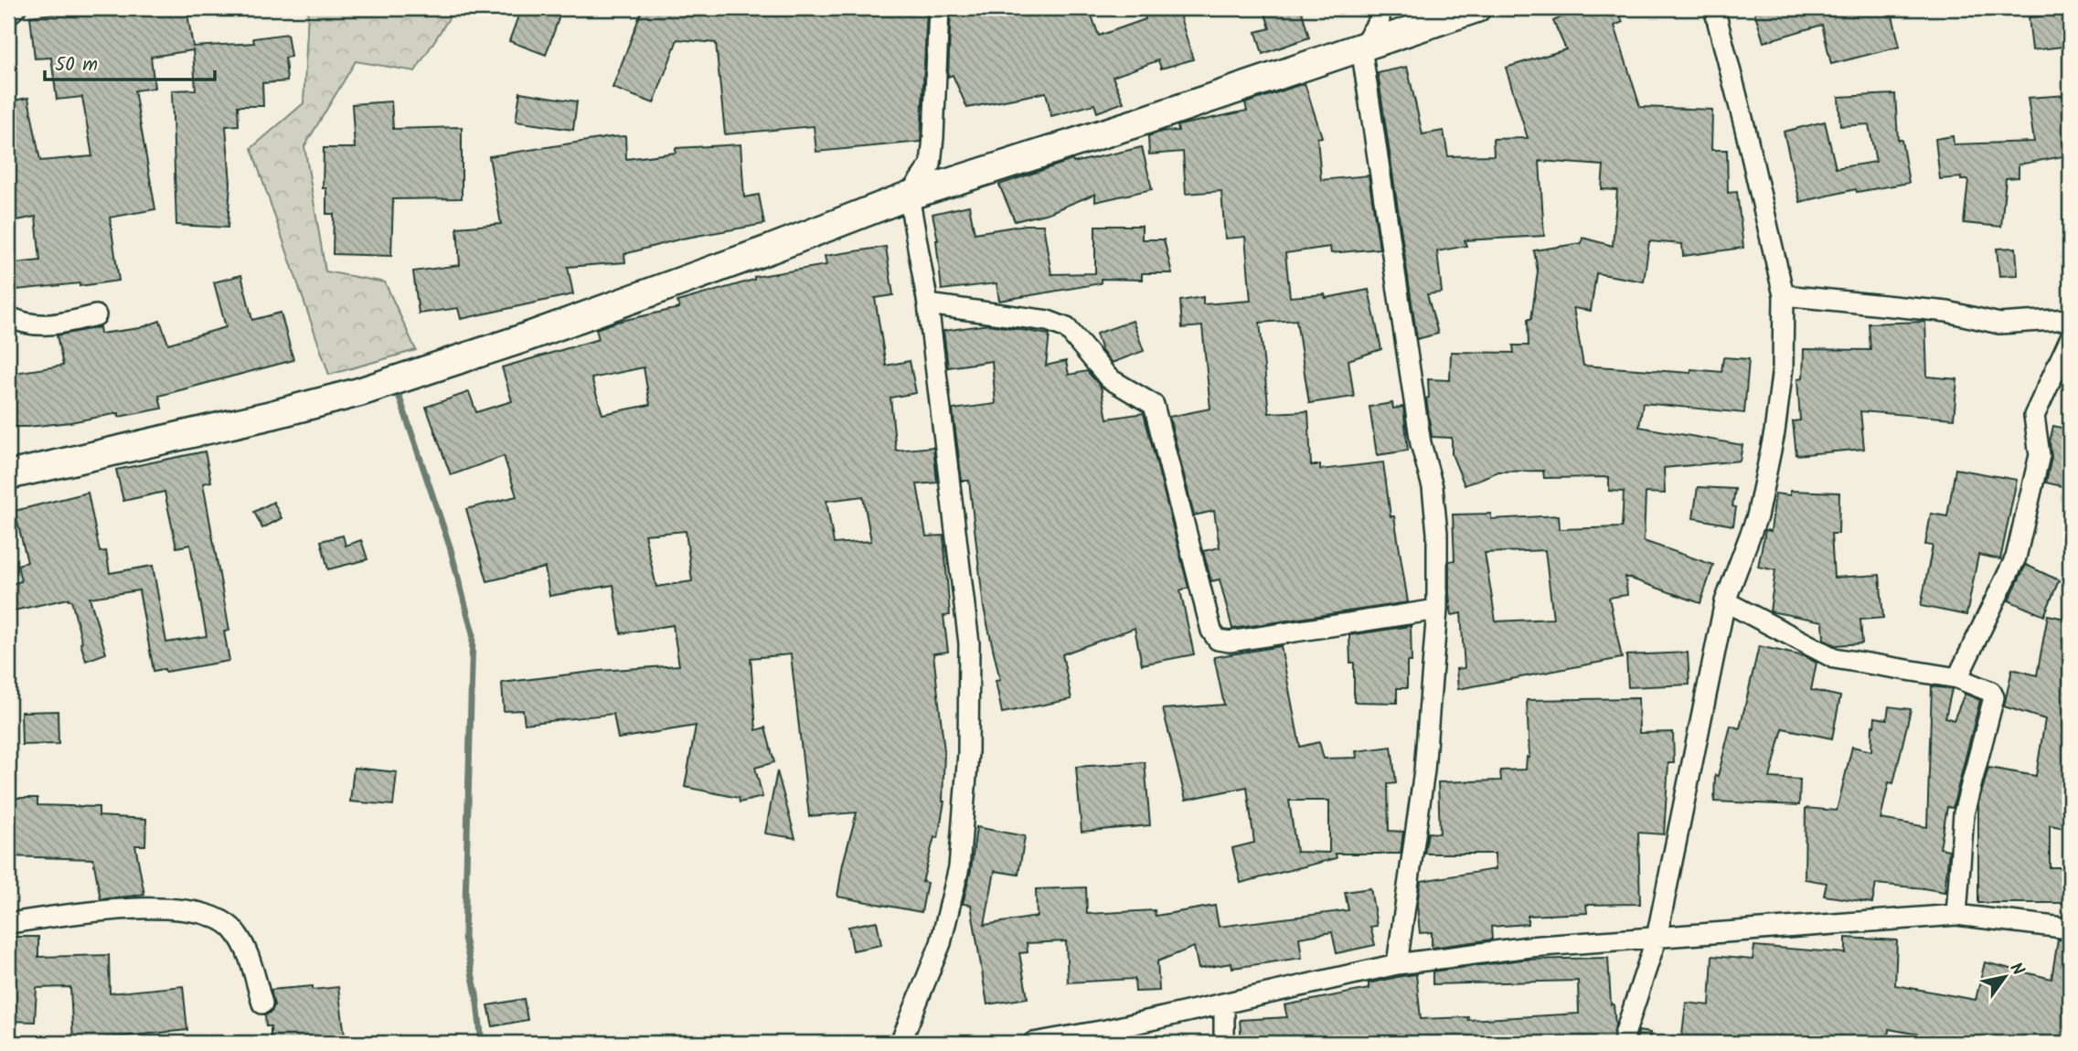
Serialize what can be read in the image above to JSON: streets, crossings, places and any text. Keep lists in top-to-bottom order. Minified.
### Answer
{"scale_bar":"50 m","north":"top right"}
